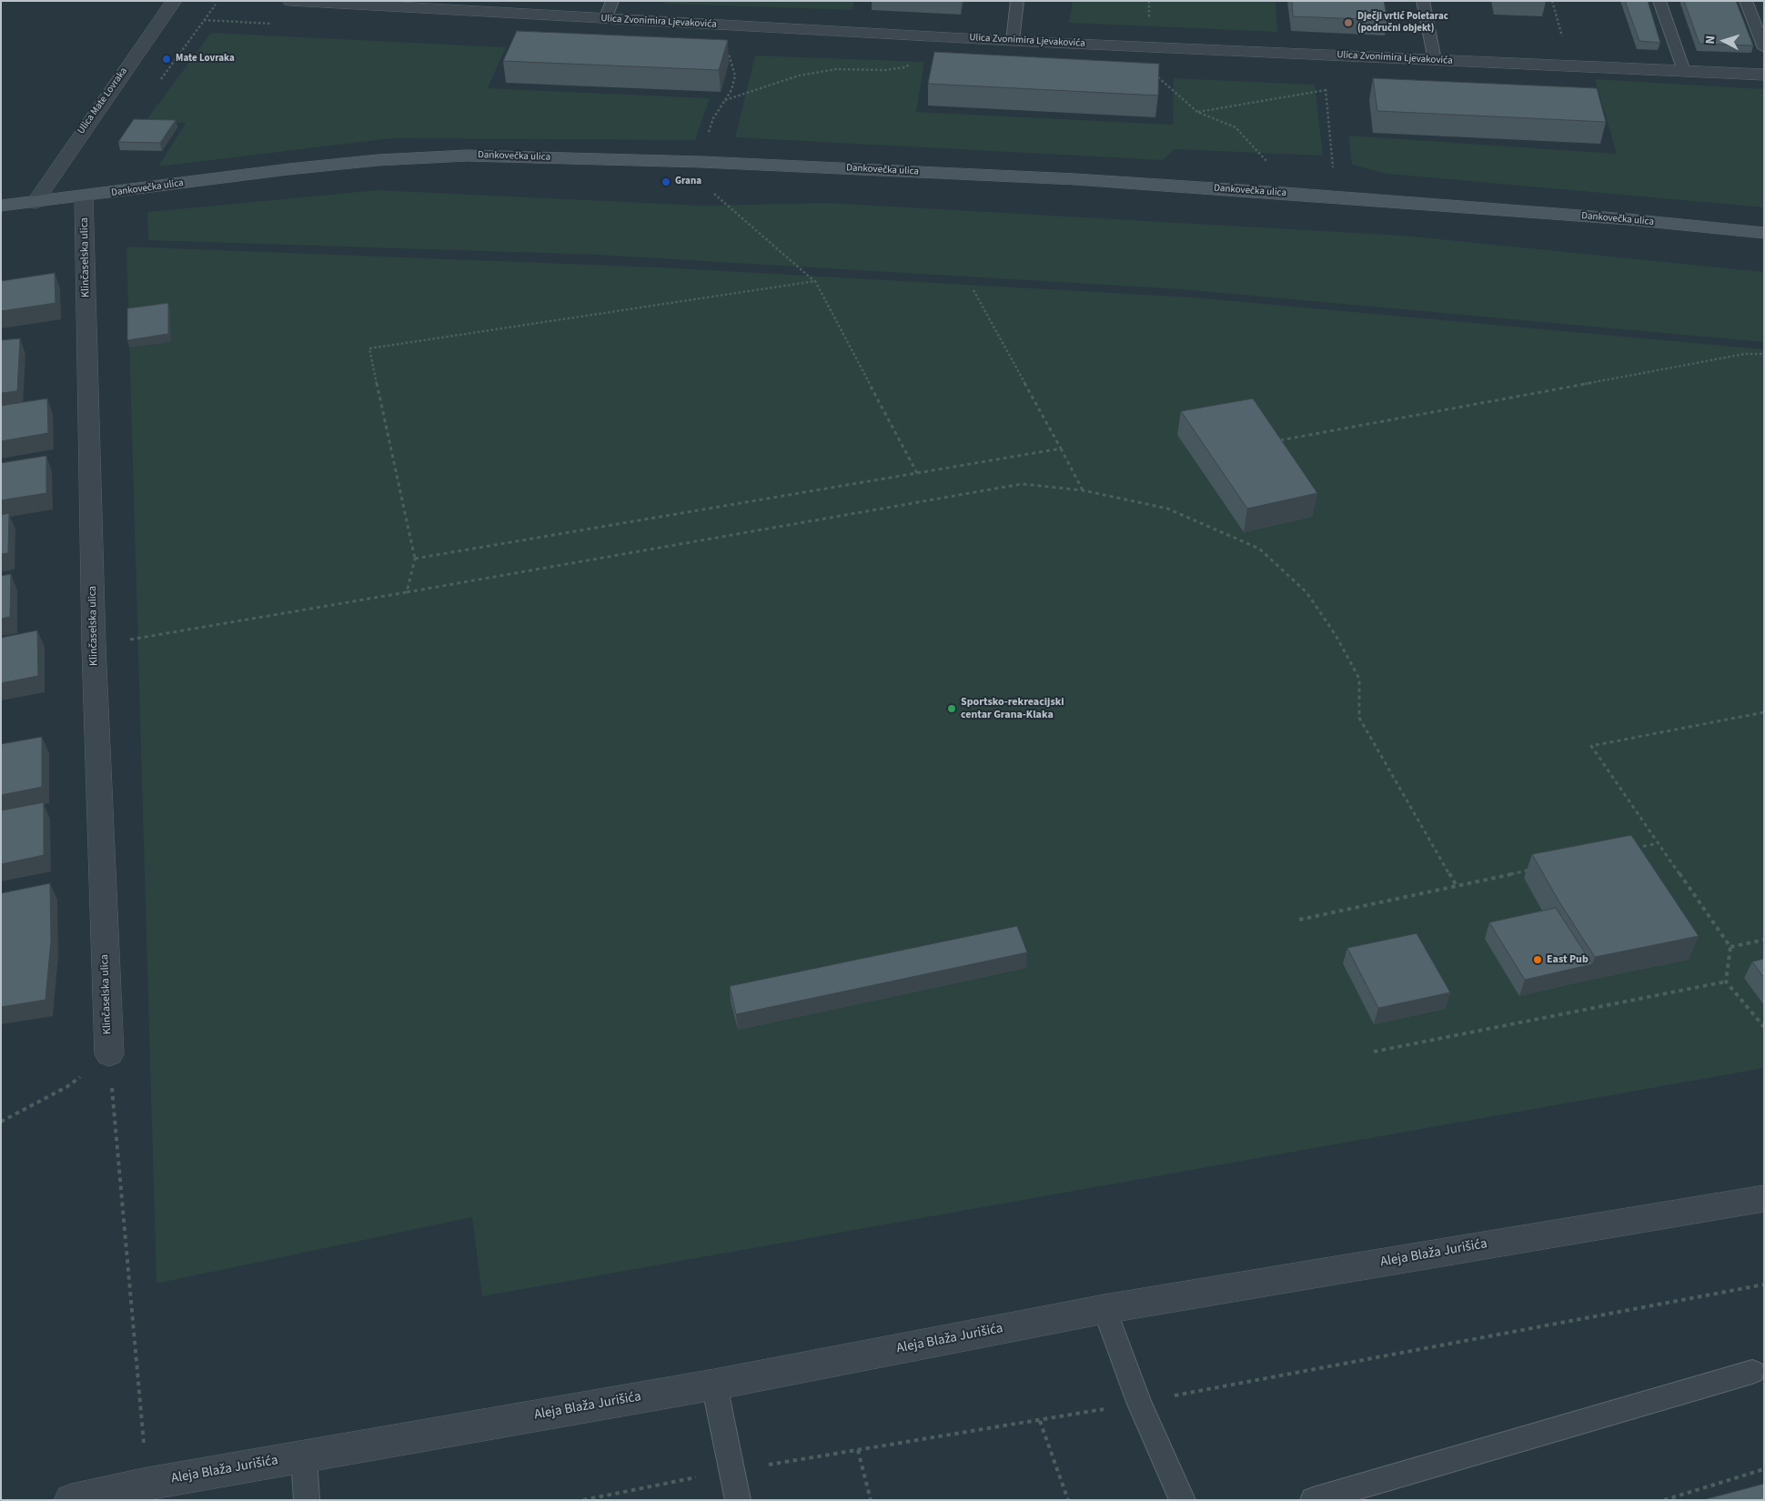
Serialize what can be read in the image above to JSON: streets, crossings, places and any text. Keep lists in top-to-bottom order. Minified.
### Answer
{"streets":{"main road":["Dankovečka ulica"],"street":["Ulica Zvonimira Ljevakovića","Ulica Mate Lovraka","Klinčaselska ulica","Aleja Blaža Jurišića"]},"crossings":[["Ulica Mate Lovraka","Dankovečka ulica"],["Dankovečka ulica","Klinčaselska ulica"]],"places":["Dječji vrtić Poletarac (područni objekt)","Mate Lovraka","Grana","Sportsko-rekreacijski centar Grana-Klaka","East Pub"],"north":"left"}
